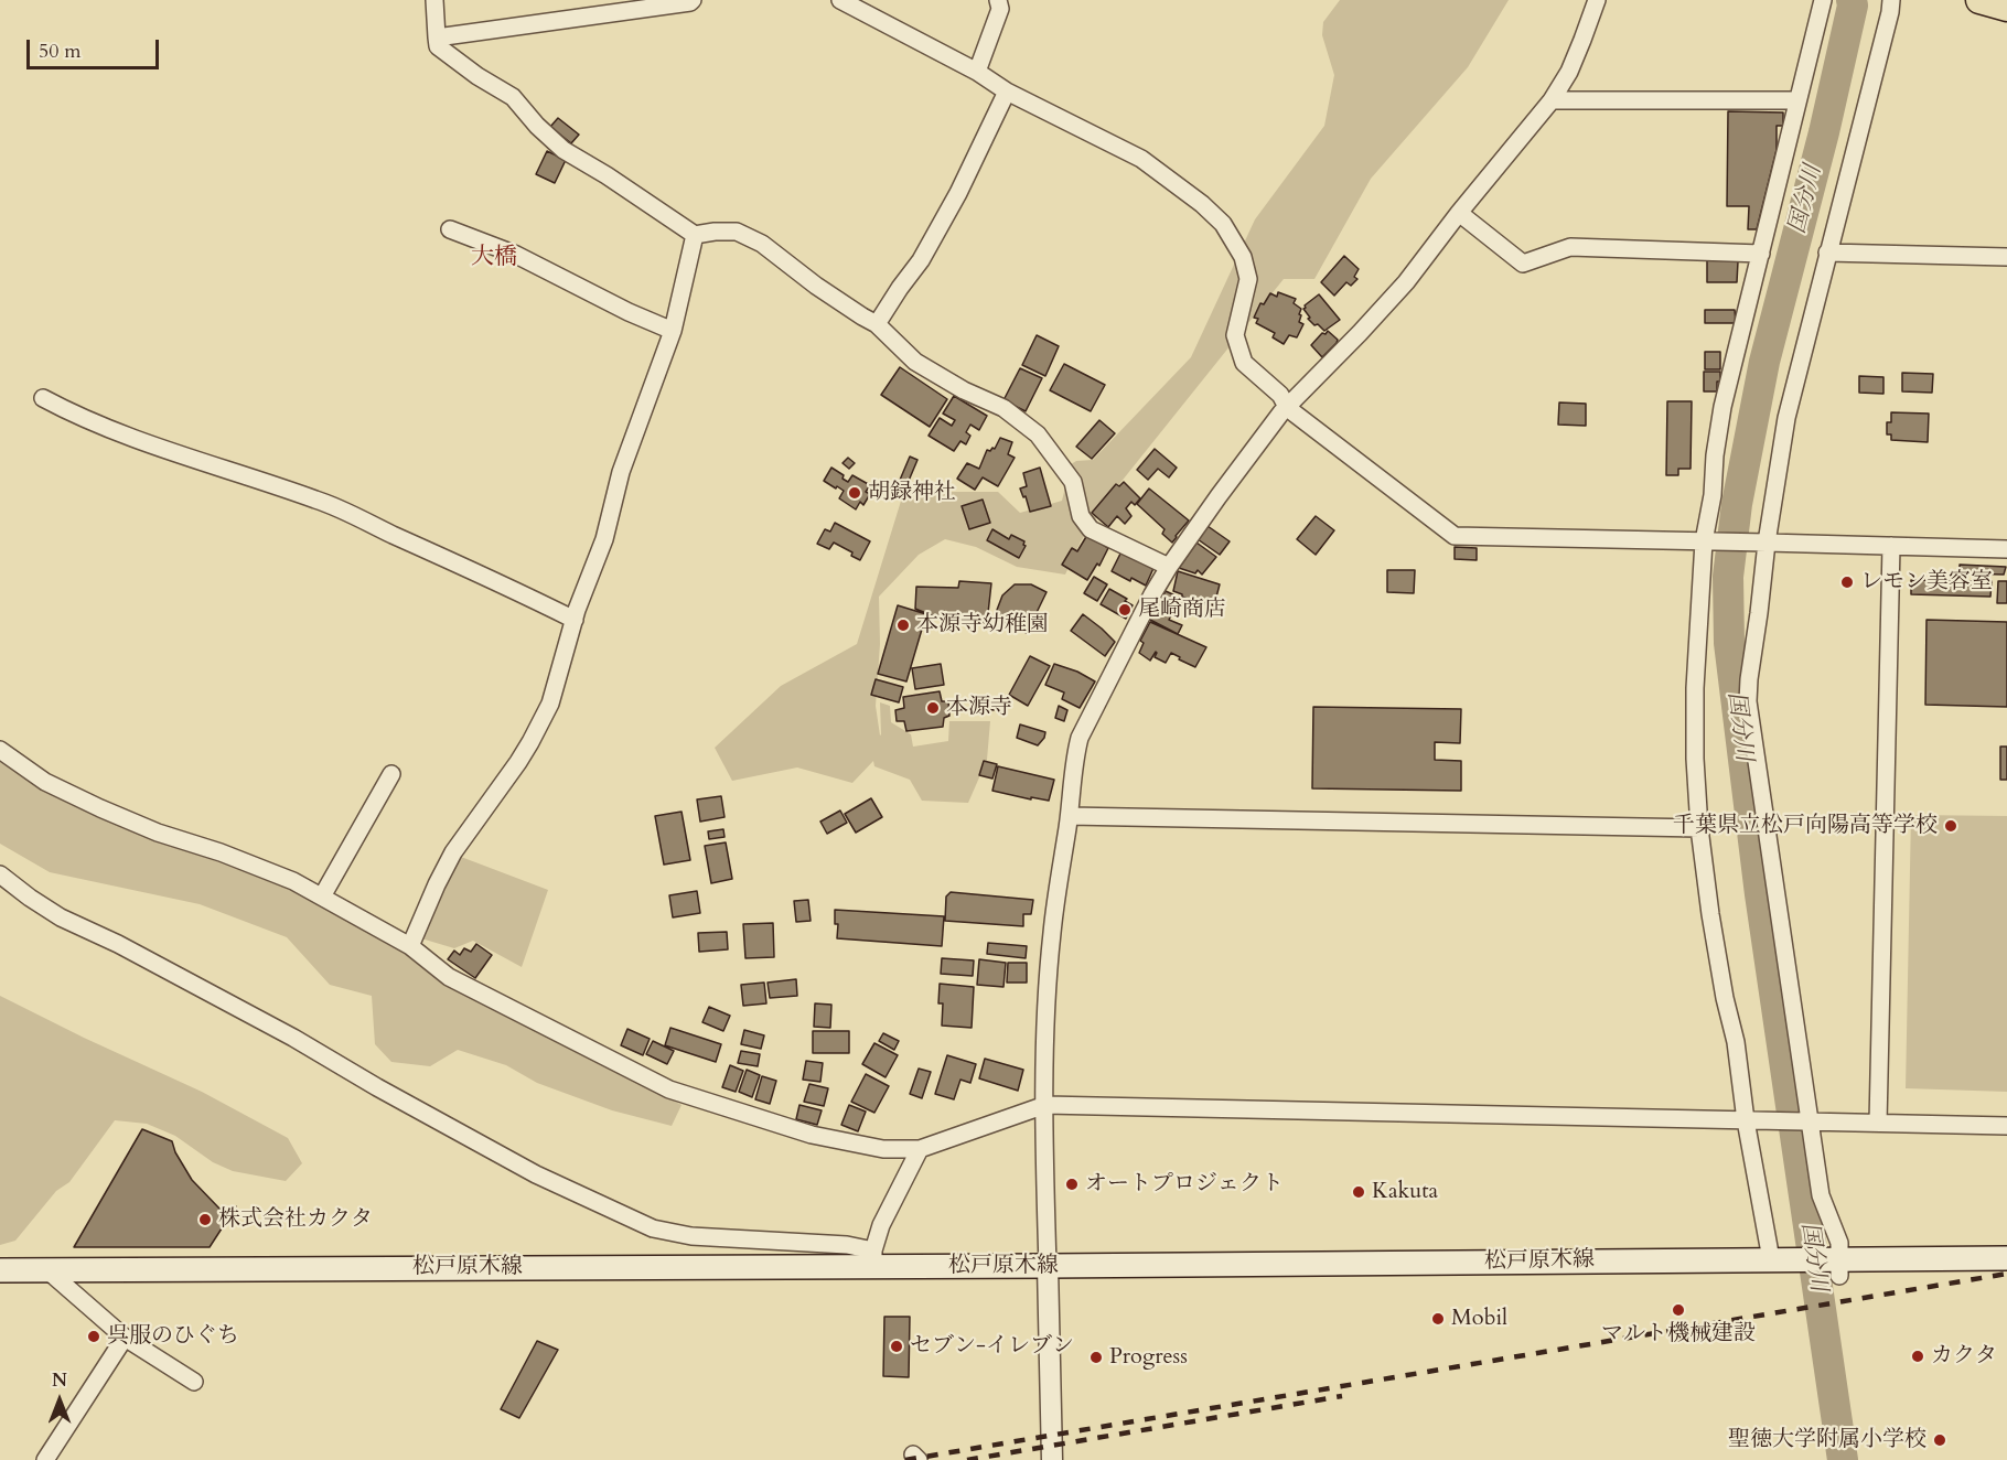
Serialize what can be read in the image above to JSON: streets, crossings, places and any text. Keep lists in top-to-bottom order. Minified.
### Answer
{"streets":{"main road":["松戸原木線"]},"districts":["大橋"],"water":["国分川"],"places":["胡録神社","レモン美容室","尾崎商店","本源寺幼稚園","本源寺","千葉県立松戸向陽高等学校","オートプロジェクト","Kakuta","株式会社カクタ","マルト機械建設","Mobil","呉服のひぐち","セブン-イレブン","カクタ","Progress","聖徳大学附属小学校"],"scale_bar":"50 m","north":"top"}
